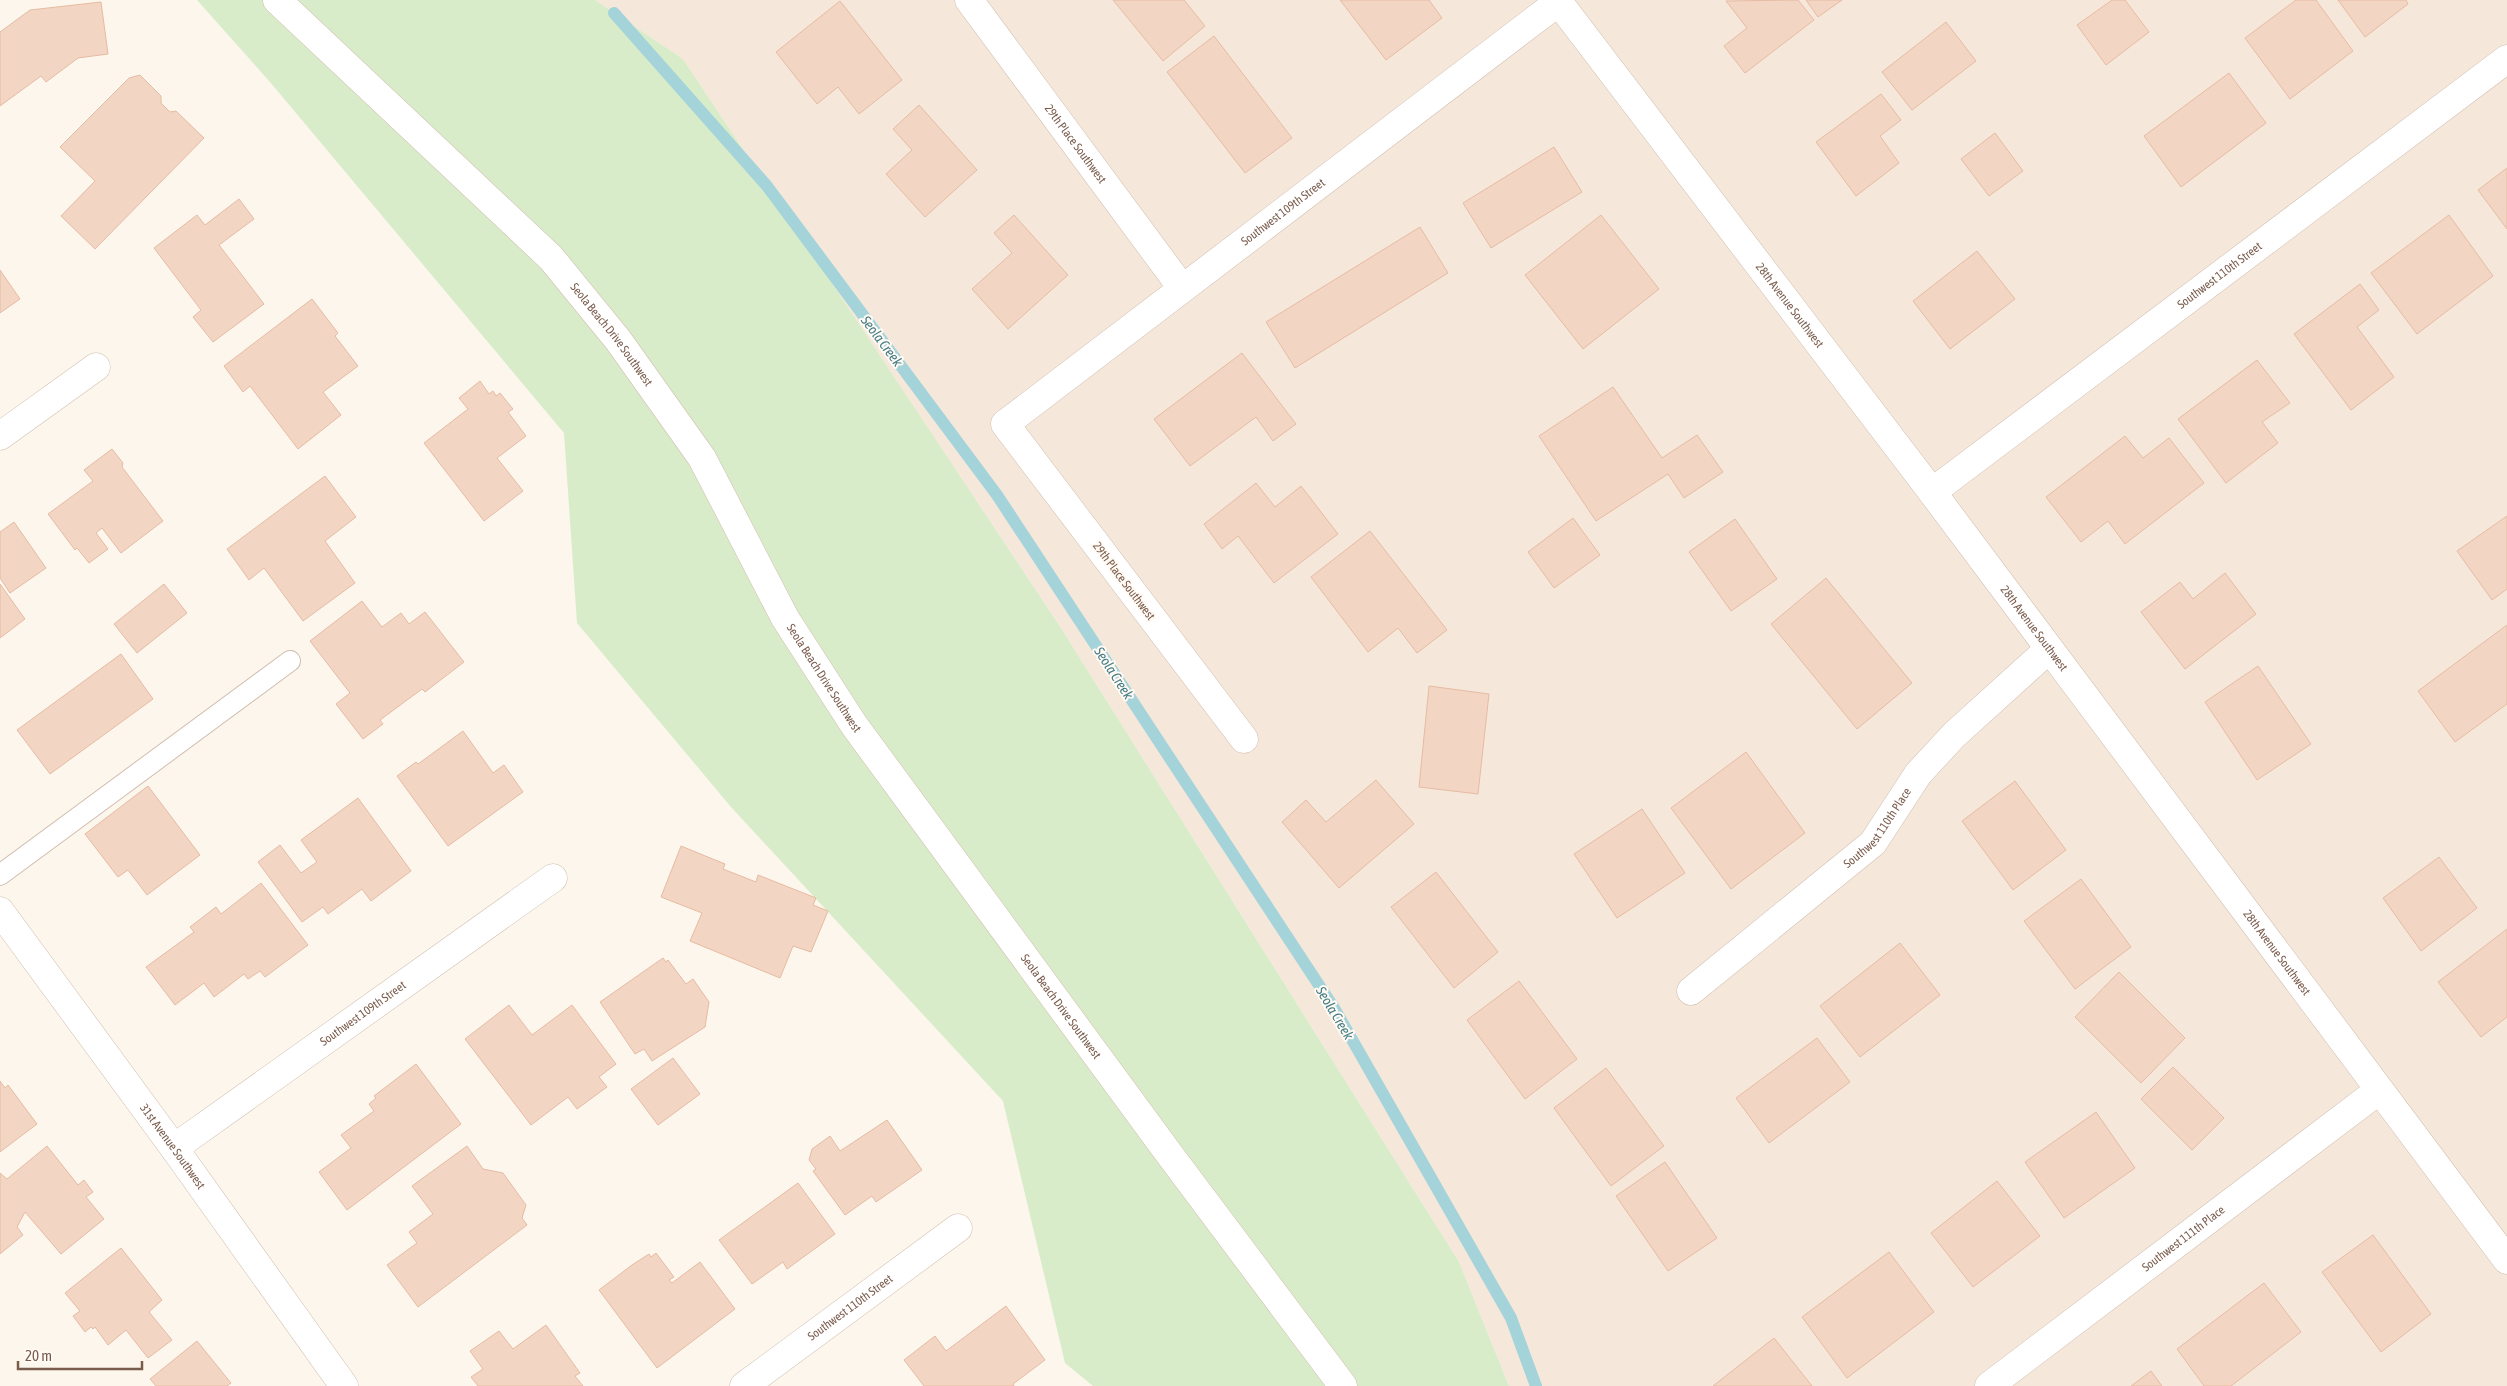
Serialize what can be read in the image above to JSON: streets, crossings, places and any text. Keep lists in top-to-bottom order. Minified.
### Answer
{"streets":{"street":["29th Place Southwest","Southwest 109th Street","Southwest 110th Street","28th Avenue Southwest","Seola Beach Drive Southwest","Southwest 110th Place","31st Avenue Southwest","Southwest 111th Place"]},"crossings":[["29th Place Southwest","Southwest 109th Street"],["Southwest 109th Street","28th Avenue Southwest"],["Southwest 109th Street","31st Avenue Southwest"],["Southwest 110th Street","28th Avenue Southwest"],["28th Avenue Southwest","Southwest 110th Place"],["28th Avenue Southwest","Southwest 111th Place"]],"water":["Seola Creek"],"scale_bar":"20 m"}
